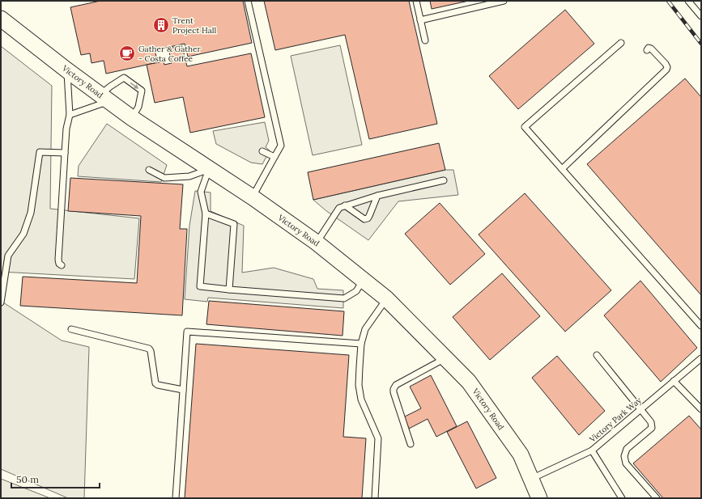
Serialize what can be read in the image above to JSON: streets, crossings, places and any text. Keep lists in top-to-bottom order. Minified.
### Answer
{"streets":{"street":["Victory Road"],"lane":["Victory Park Way"]},"crossings":[["Victory Road","Victory Park Way"]],"places":{"building":["Trent Project Hall"],"cafe":["Gather & Gather - Costa Coffee"]},"scale_bar":"50 m"}
